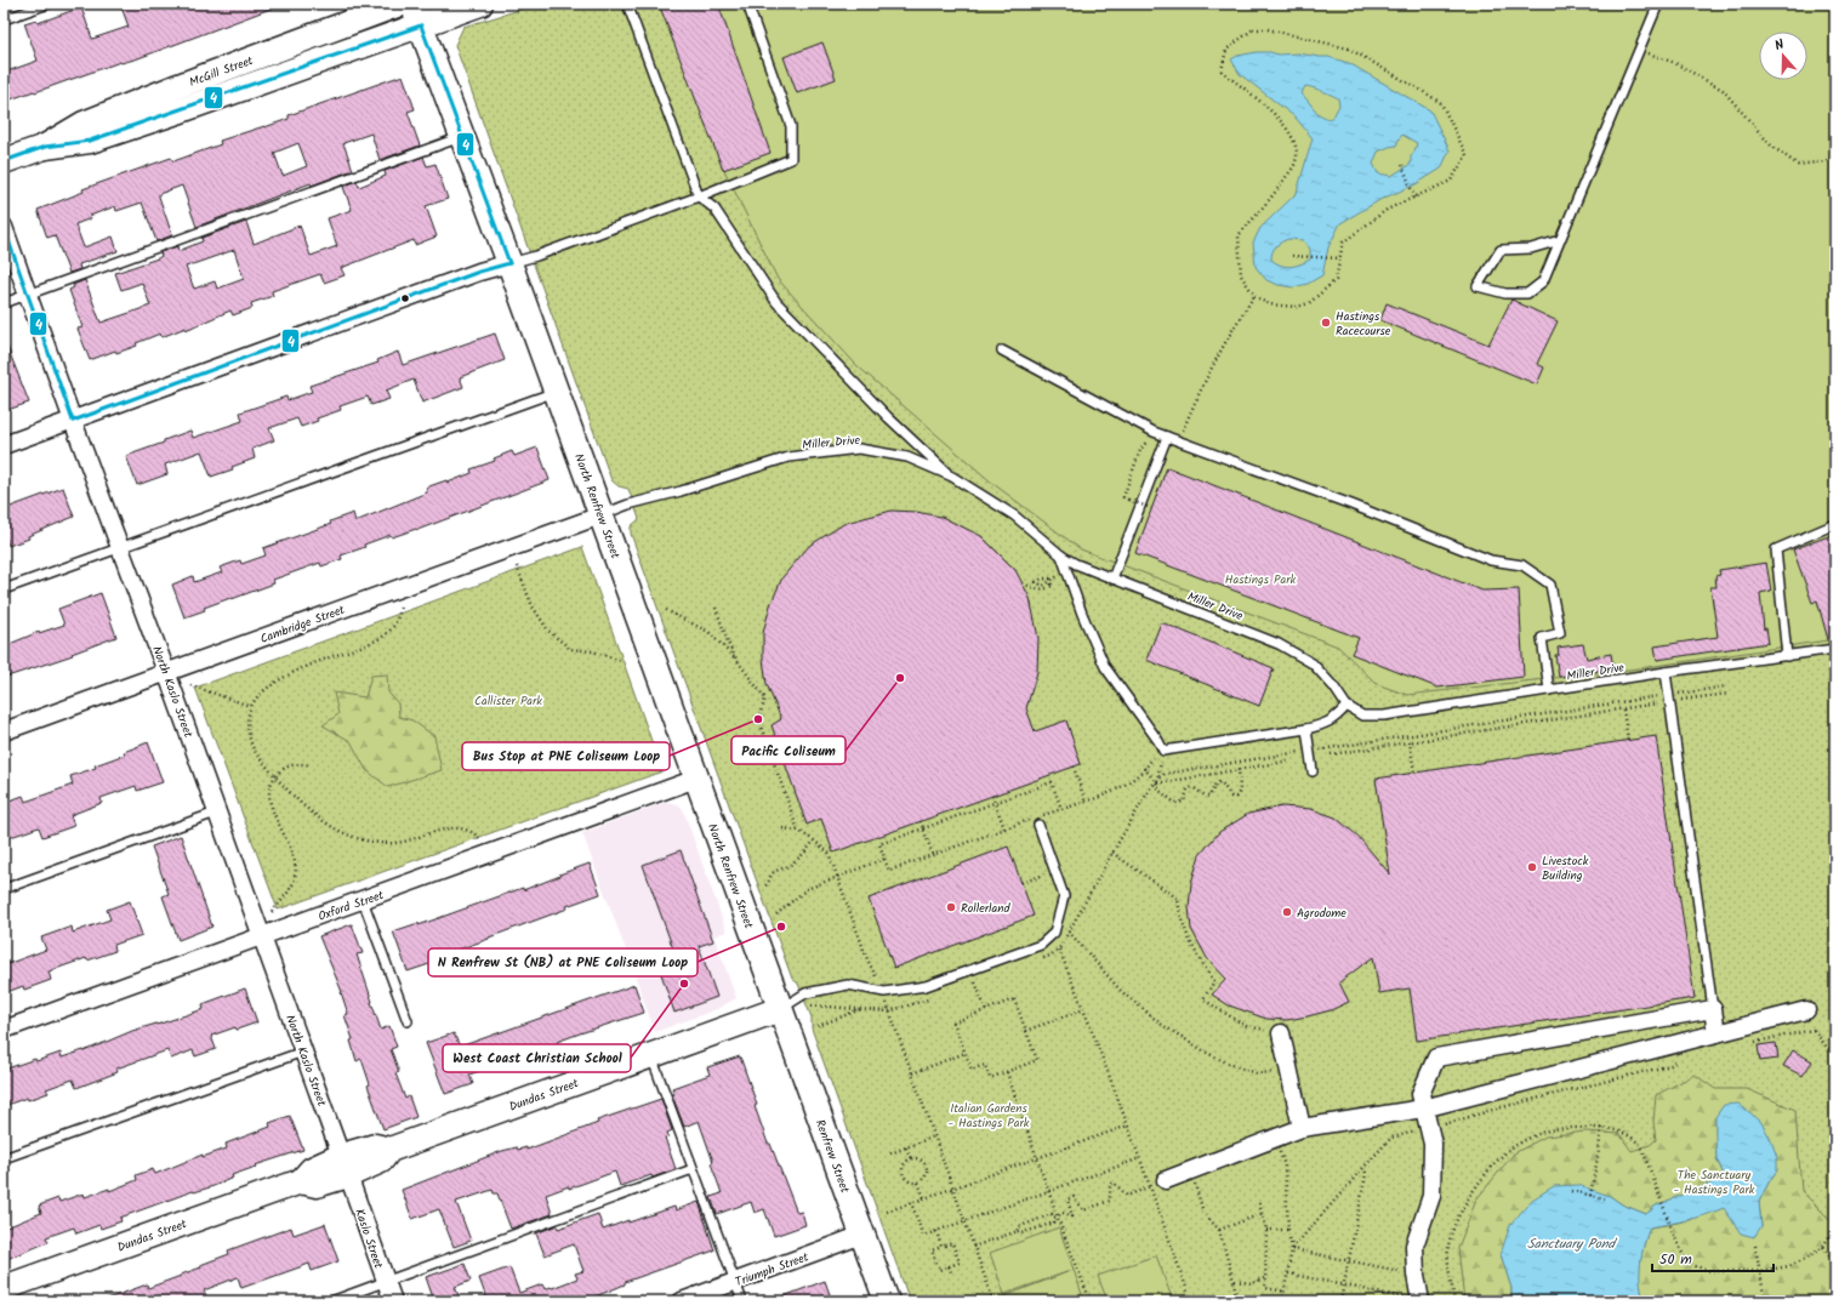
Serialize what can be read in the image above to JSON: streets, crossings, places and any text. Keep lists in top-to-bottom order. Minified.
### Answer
{"streets":{"street":["McGill Street","North Renfrew Street","Cambridge Street","North Kaslo Street","Oxford Street","Dundas Street","Renfrew Street","Kaslo Street","Triumph Street"],"lane":["Miller Drive"]},"crossings":[["McGill Street","North Renfrew Street"],["Miller Drive","North Renfrew Street"],["Miller Drive","Cambridge Street"],["North Renfrew Street","Cambridge Street"],["North Renfrew Street","Oxford Street"],["North Renfrew Street","Dundas Street"],["North Renfrew Street","Renfrew Street"],["Cambridge Street","North Kaslo Street"],["North Kaslo Street","Oxford Street"],["North Kaslo Street","Dundas Street"],["North Kaslo Street","Kaslo Street"],["Dundas Street","Renfrew Street"],["Dundas Street","Kaslo Street"],["Renfrew Street","Triumph Street"]],"water":["Sanctuary Pond"],"parks":["Hastings Park","Callister Park","Italian Gardens - Hastings Park","The Sanctuary - Hastings Park"],"places":["Hastings Racecourse","Pacific Coliseum","Bus Stop at PNE Coliseum Loop","Livestock Building","Rollerland","Agrodome","N Renfrew St (NB) at PNE Coliseum Loop","West Coast Christian School"],"lines":["transit line 4"],"scale_bar":"50 m","north":"top"}
